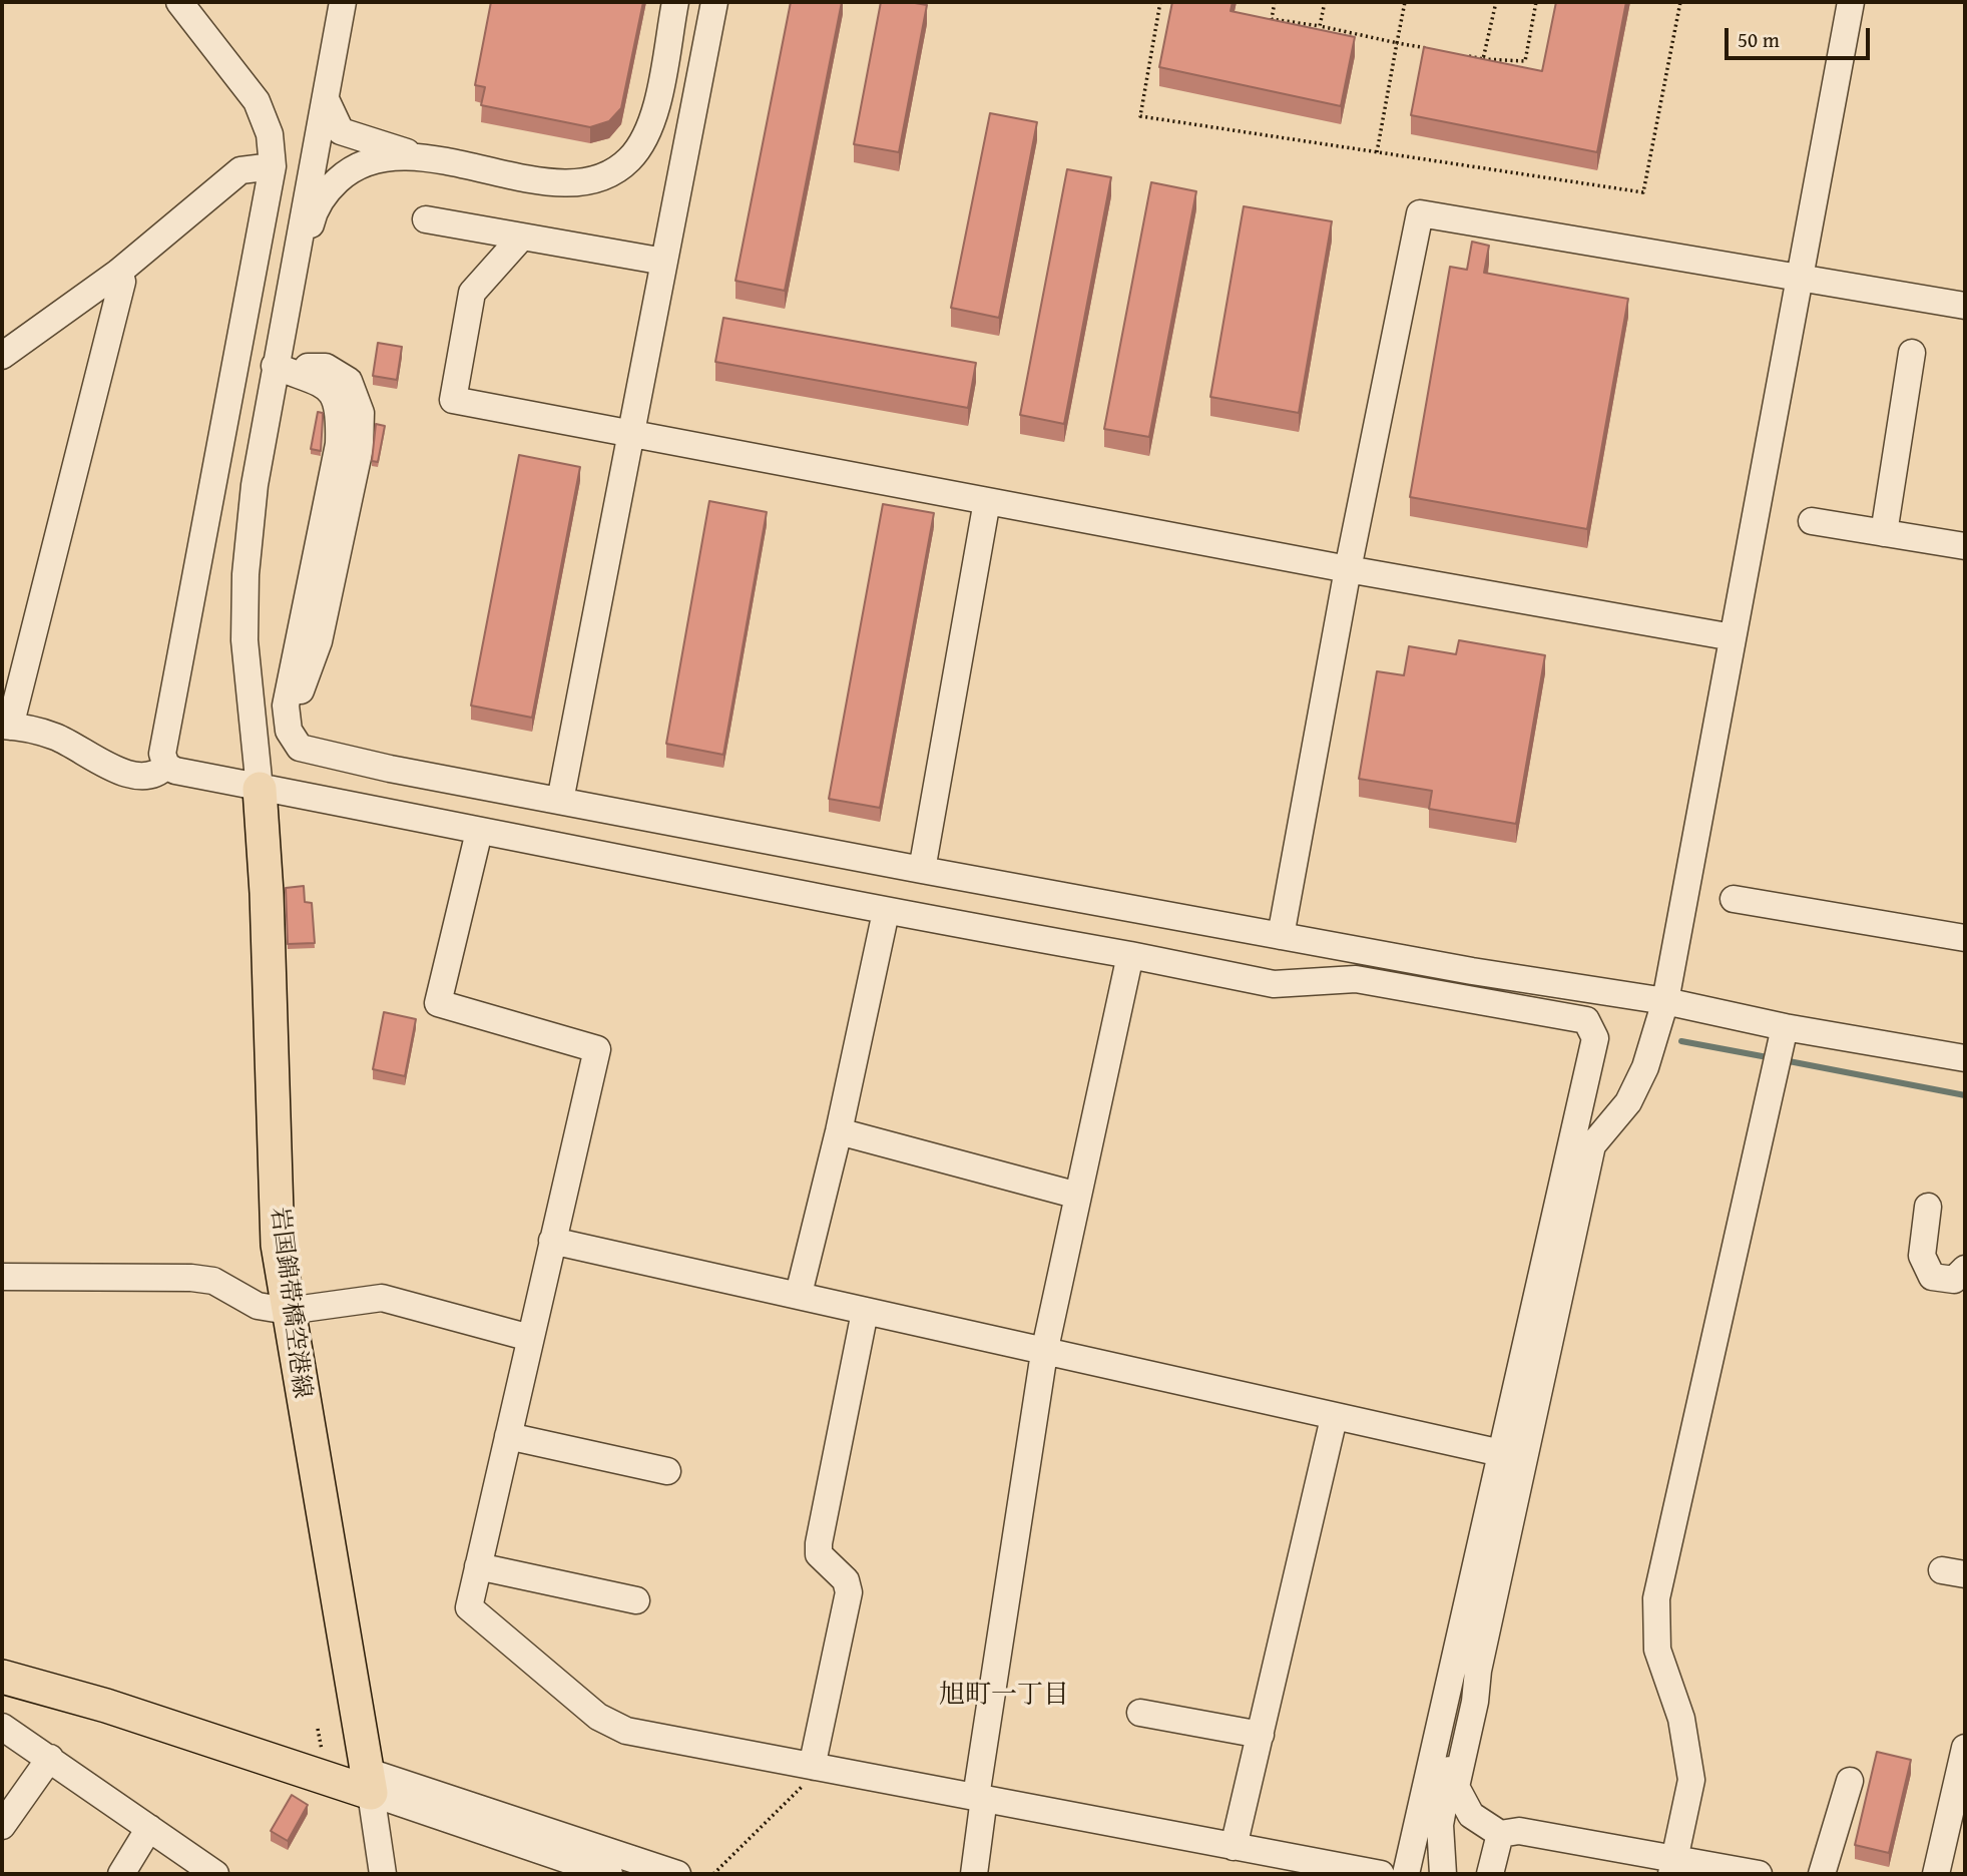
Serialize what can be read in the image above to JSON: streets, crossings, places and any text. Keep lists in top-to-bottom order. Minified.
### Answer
{"streets":{"main road":["岩国錦帯橋空港線"]},"districts":["旭町一丁目"],"scale_bar":"50 m"}
